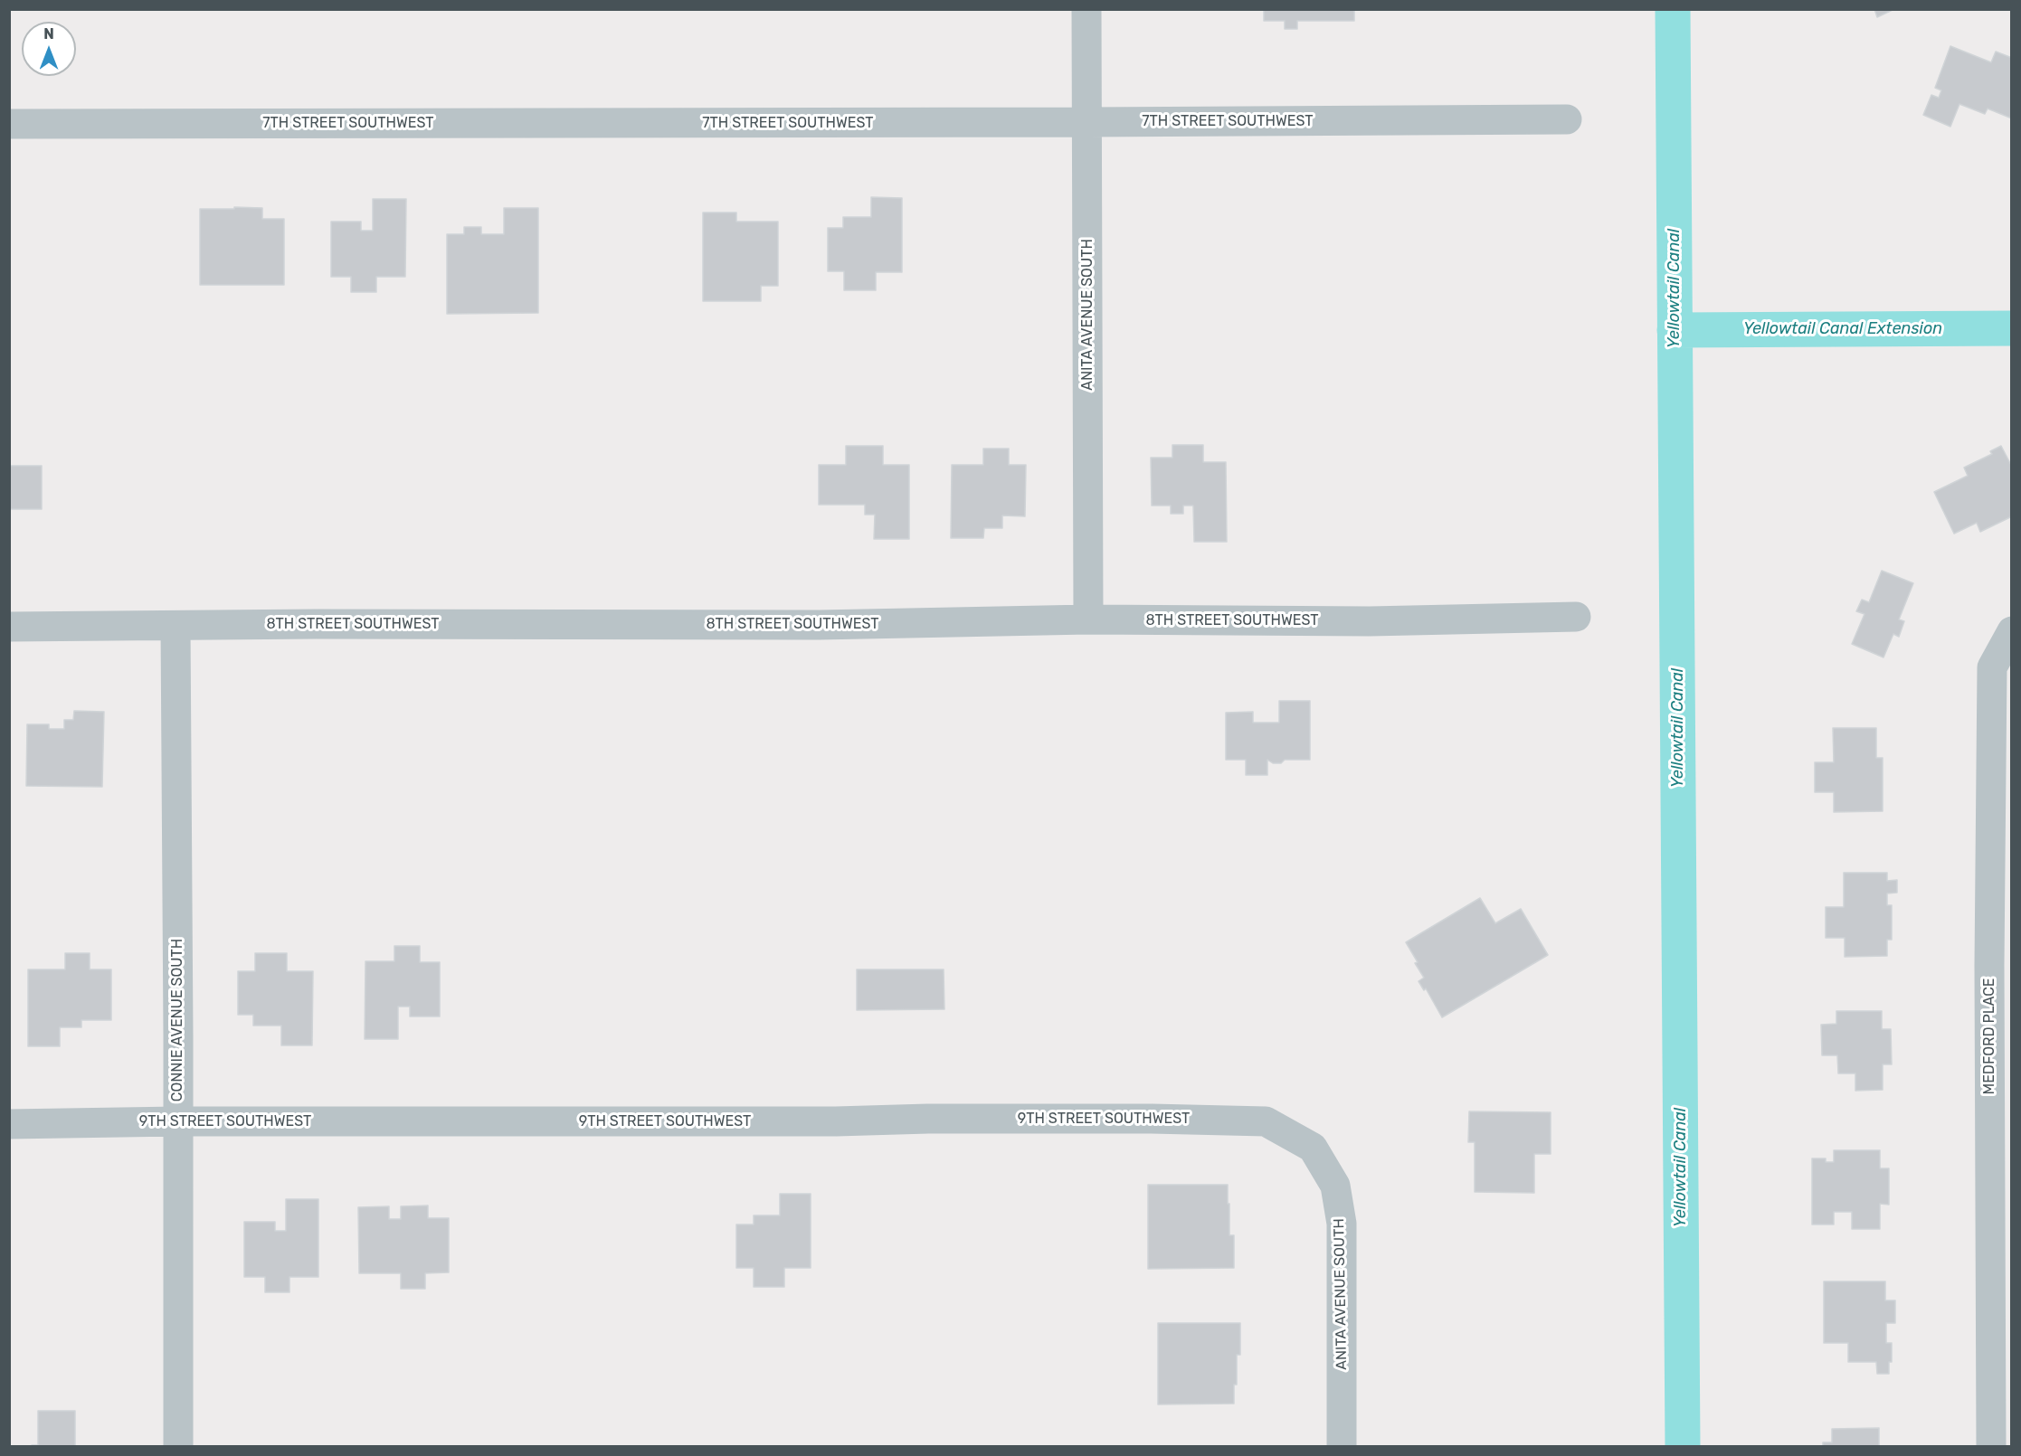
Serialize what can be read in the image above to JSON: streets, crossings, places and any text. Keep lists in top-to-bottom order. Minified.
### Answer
{"streets":{"street":["7TH STREET SOUTHWEST","ANITA AVENUE SOUTH","8TH STREET SOUTHWEST","CONNIE AVENUE SOUTH","MEDFORD PLACE","9TH STREET SOUTHWEST"]},"crossings":[["7TH STREET SOUTHWEST","ANITA AVENUE SOUTH"],["ANITA AVENUE SOUTH","8TH STREET SOUTHWEST"],["ANITA AVENUE SOUTH","9TH STREET SOUTHWEST"],["8TH STREET SOUTHWEST","CONNIE AVENUE SOUTH"],["CONNIE AVENUE SOUTH","9TH STREET SOUTHWEST"]],"water":["Yellowtail Canal","Yellowtail Canal Extension"],"north":"top"}
